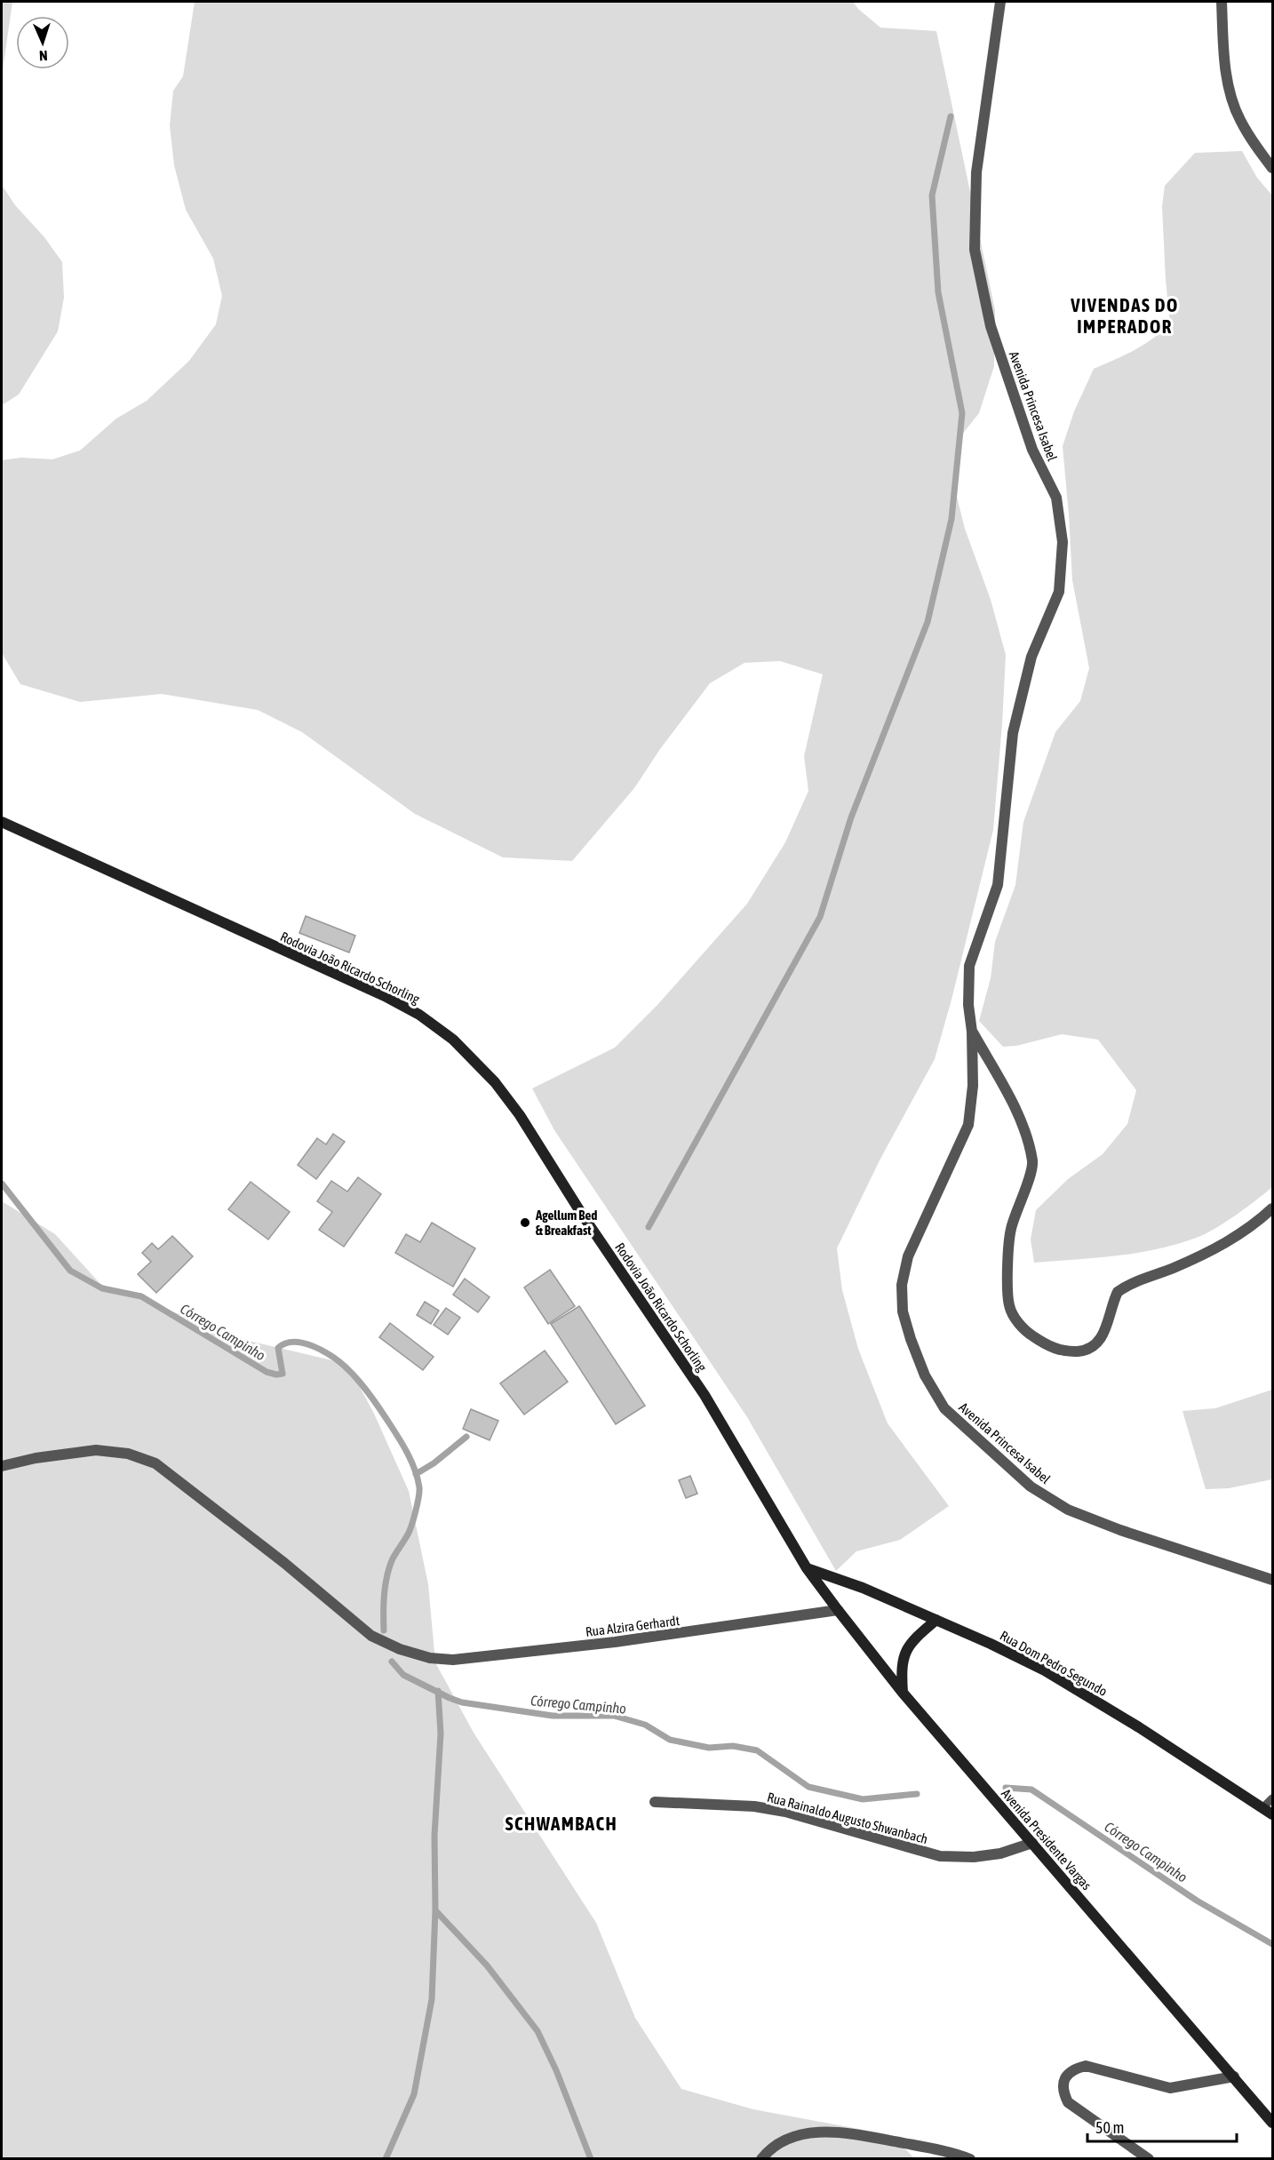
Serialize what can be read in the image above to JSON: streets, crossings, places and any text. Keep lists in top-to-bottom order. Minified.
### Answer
{"streets":{"main road":["Rodovia João Ricardo Schorling","Rua Dom Pedro Segundo","Avenida Presidente Vargas"],"street":["Avenida Princesa Isabel","Rua Alzira Gerhardt","Rua Rainaldo Augusto Shwanbach"]},"crossings":[["Rodovia João Ricardo Schorling","Rua Dom Pedro Segundo"],["Rodovia João Ricardo Schorling","Avenida Presidente Vargas"],["Rua Alzira Gerhardt","Avenida Presidente Vargas"],["Rua Dom Pedro Segundo","Avenida Presidente Vargas"],["Rua Rainaldo Augusto Shwanbach","Avenida Presidente Vargas"]],"districts":["VIVENDAS DO IMPERADOR","SCHWAMBACH"],"water":["Córrego Campinho"],"places":["Agellum Bed & Breakfast"],"scale_bar":"50 m","north":"bottom"}
